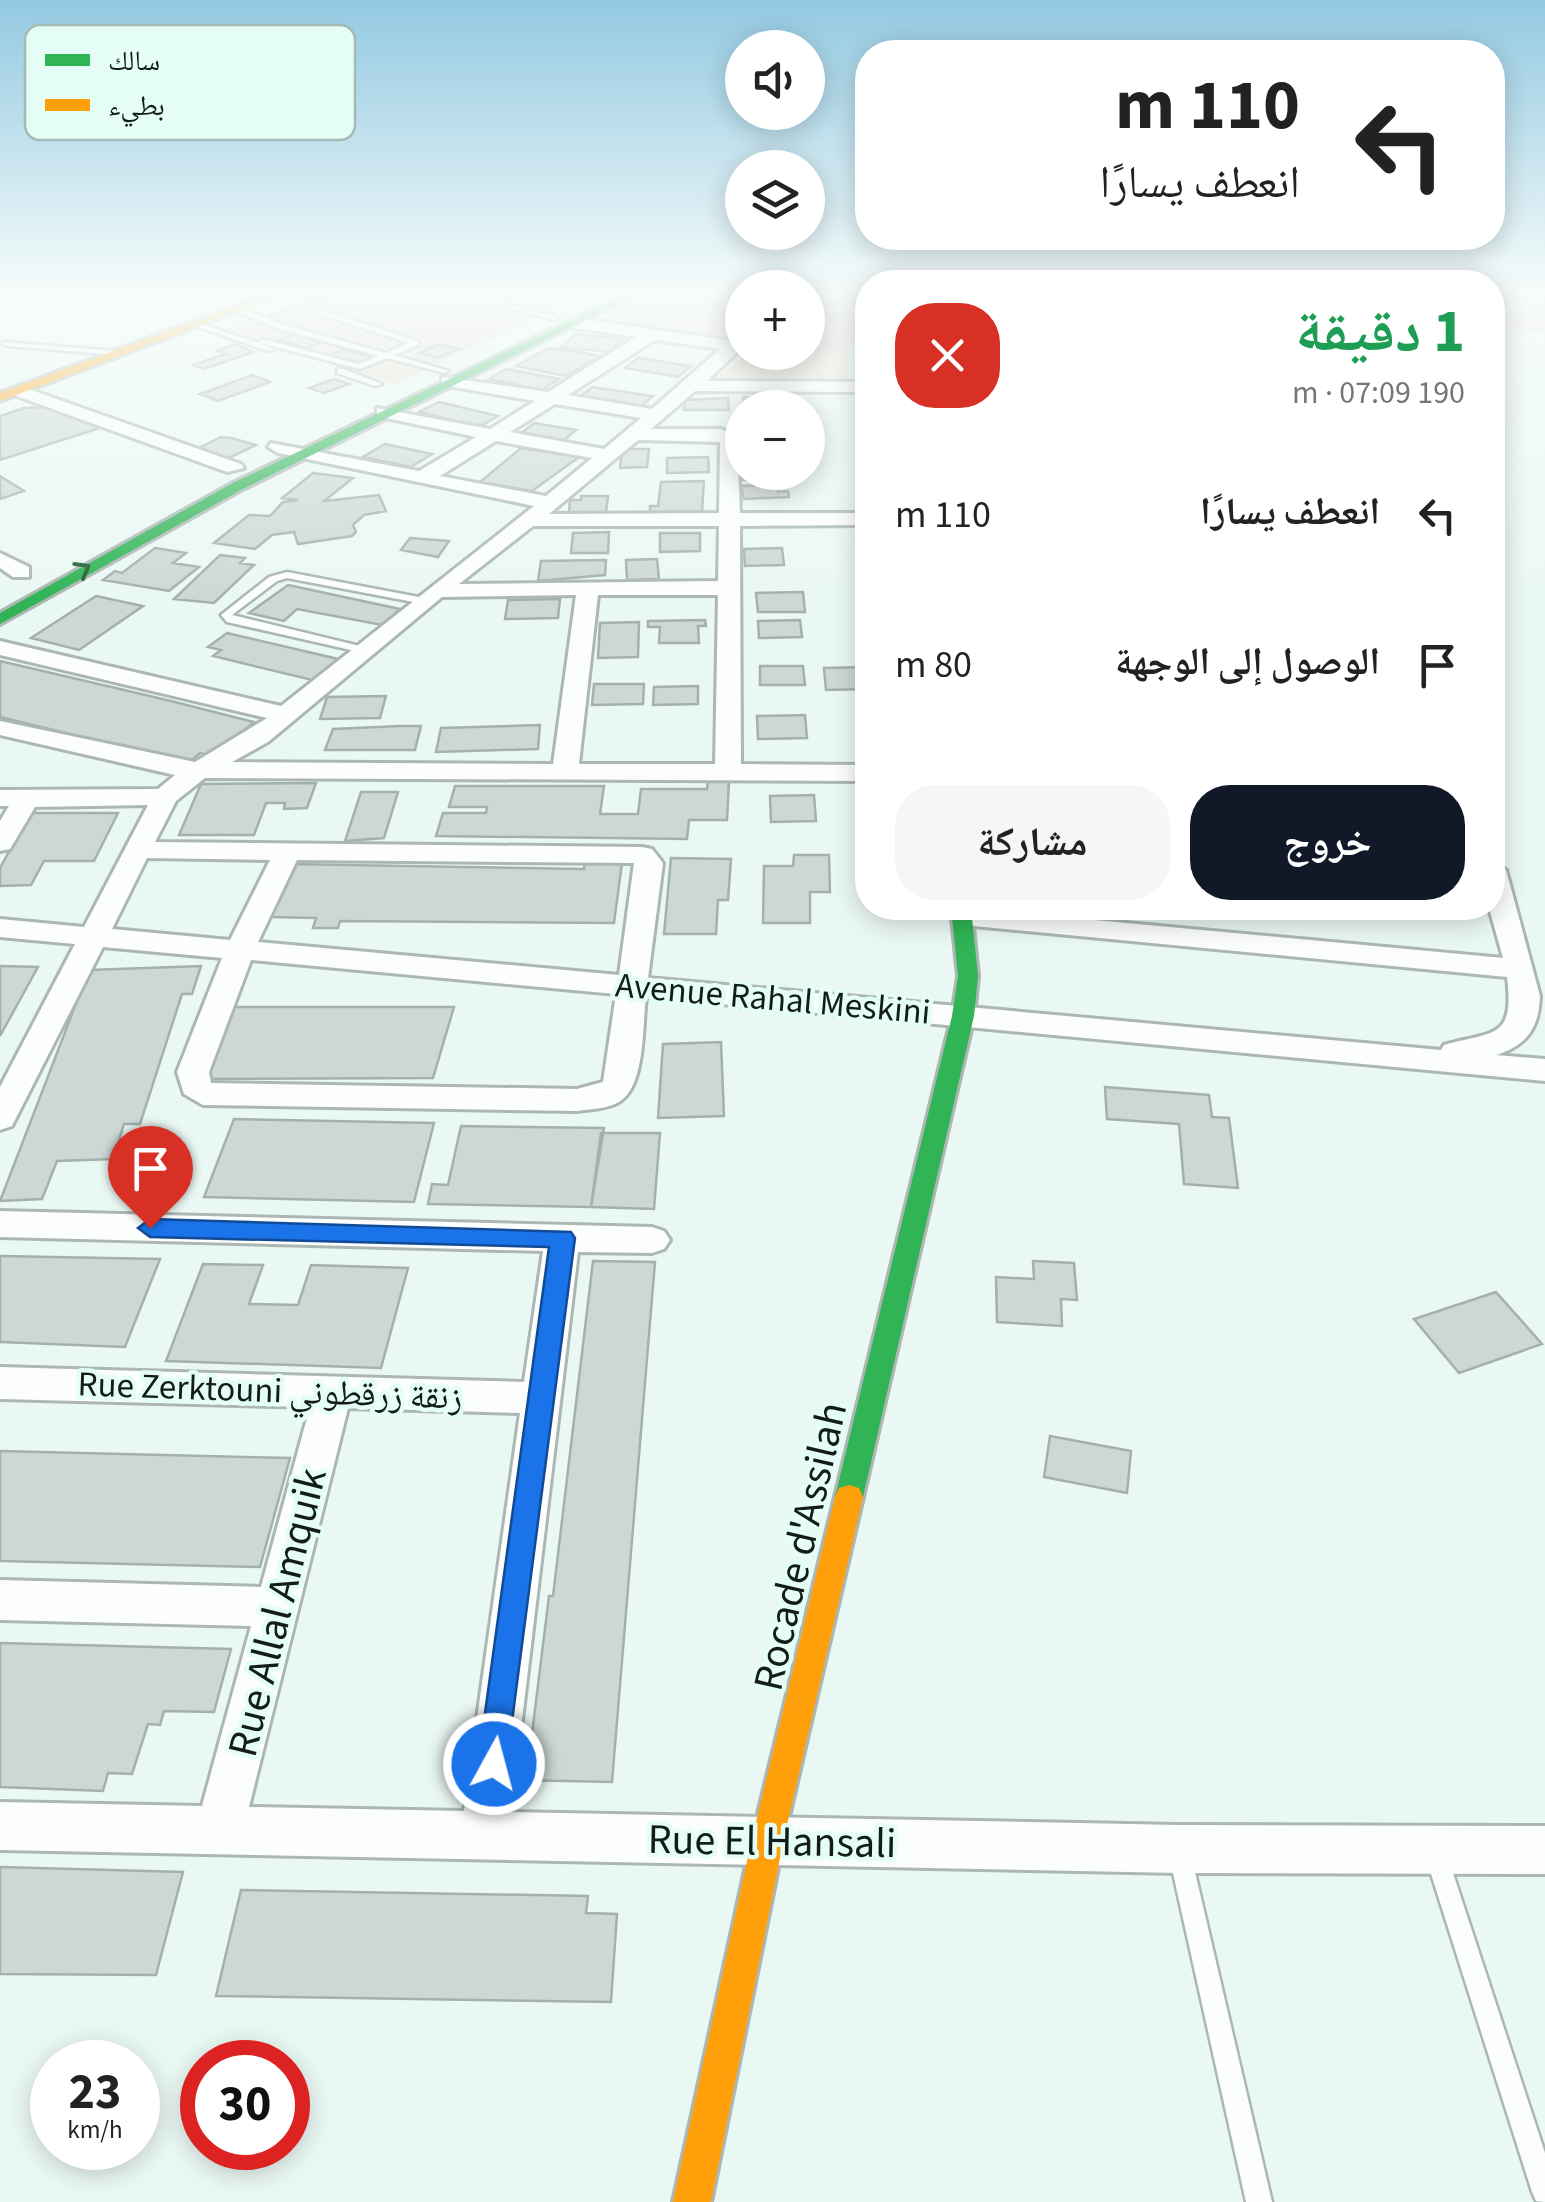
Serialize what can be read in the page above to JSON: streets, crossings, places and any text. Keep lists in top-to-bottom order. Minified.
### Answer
{"streets":{"main road":["Rocade d'Assilah"],"street":["Avenue Rahal Meskini","Rue Zerktouni زنقة زرقطوني","Rue Allal Amquik","Rue El Hansali"]},"crossings":[["Avenue Rahal Meskini","Rocade d'Assilah"],["Rue Zerktouni زنقة زرقطوني","Rue Allal Amquik"],["Rocade d'Assilah","Rue El Hansali"],["Rue Allal Amquik","Rue El Hansali"]],"legend":["سالك","بطيء"],"page":{"map_buttons":["+","−"],"turn":["110 m","انعطف يسارًا"],"heading":["1 دقيقة","190 m · 07:09"],"list":[{"name":"انعطف يسارًا","value":"110 m"},{"name":"الوصول إلى الوجهة","value":"80 m"}],"buttons":["خروج","مشاركة"],"speed":"23 km/h","limit":"30"}}
